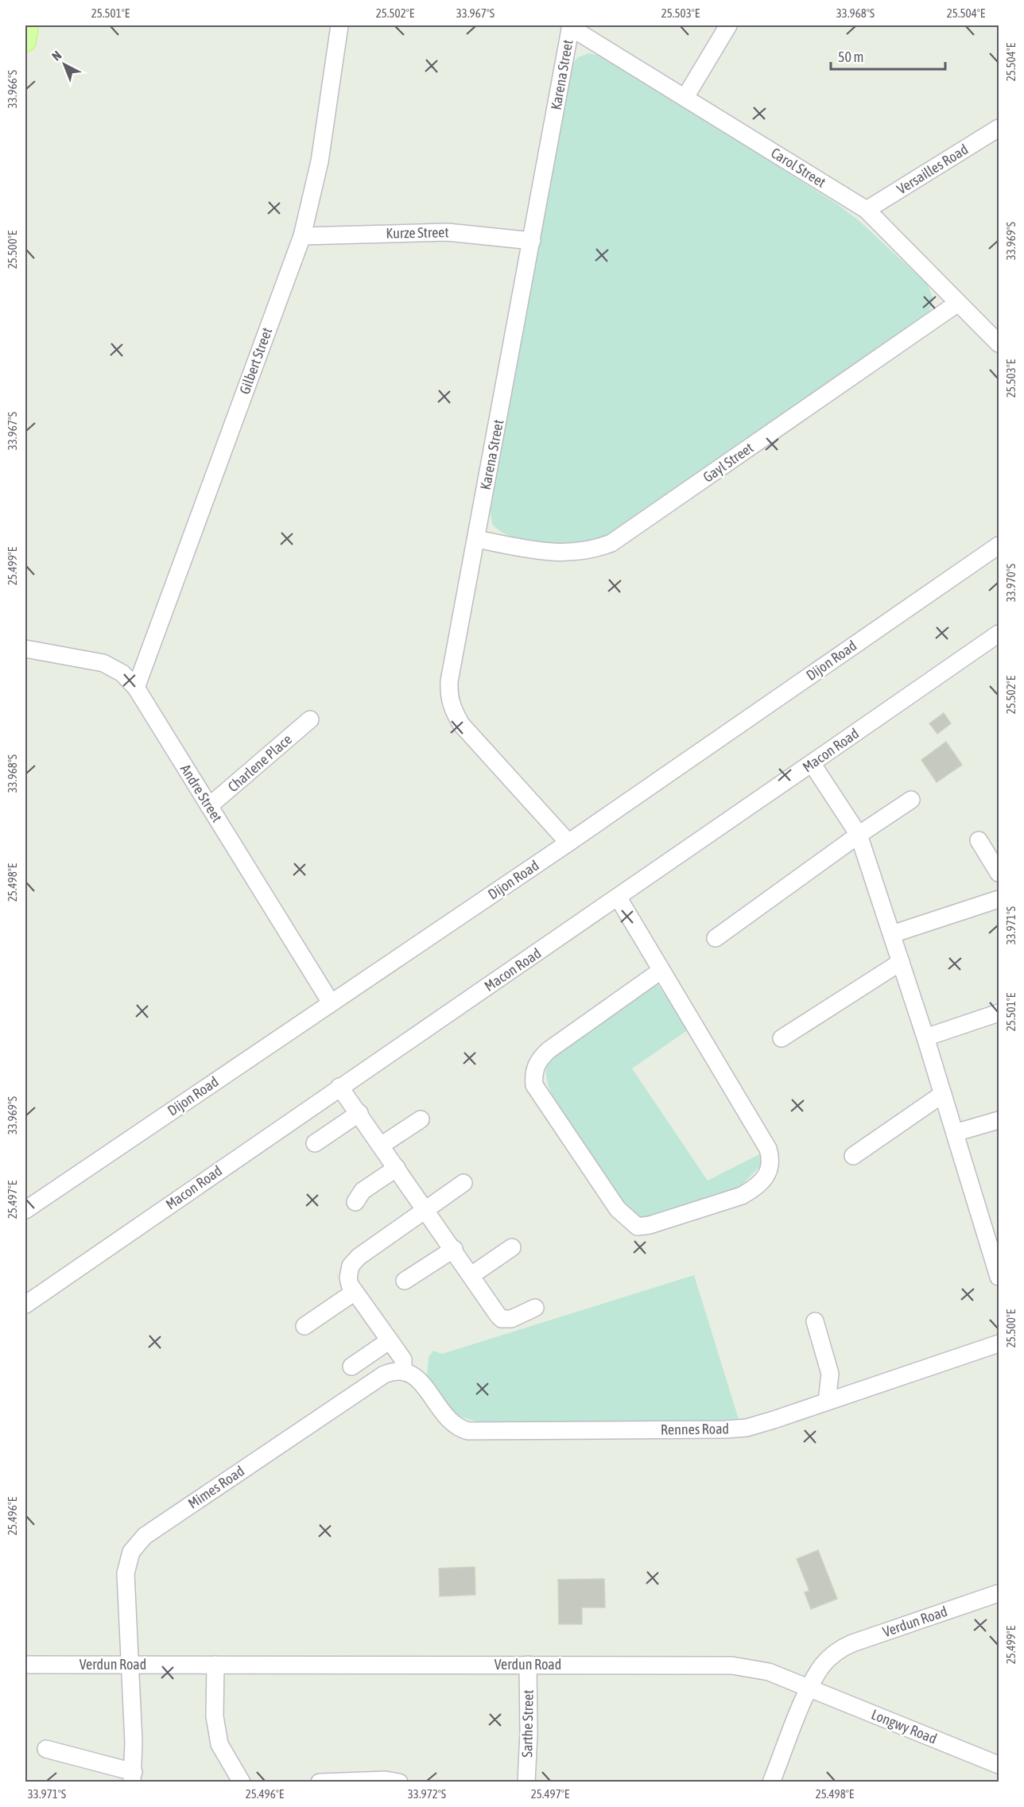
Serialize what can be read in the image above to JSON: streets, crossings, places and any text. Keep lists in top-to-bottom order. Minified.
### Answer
{"streets":{"street":["Karena Street","Carol Street","Versailles Road","Kurze Street","Gilbert Street","Gayl Street","Dijon Road","Macon Road","Charlene Place","Andre Street","Rennes Road","Mimes Road","Verdun Road","Sarthe Street","Longwy Road"]},"crossings":[["Karena Street","Carol Street"],["Karena Street","Kurze Street"],["Karena Street","Gayl Street"],["Karena Street","Dijon Road"],["Carol Street","Versailles Road"],["Carol Street","Gayl Street"],["Kurze Street","Gilbert Street"],["Gilbert Street","Andre Street"],["Dijon Road","Andre Street"],["Charlene Place","Andre Street"],["Rennes Road","Mimes Road"],["Mimes Road","Verdun Road"],["Verdun Road","Sarthe Street"],["Verdun Road","Longwy Road"]],"scale_bar":"50 m","north":"top left","coordinates":["25.501°E","25.502°E","33.967°S","25.503°E","33.968°S","25.504°E","33.966°S","33.969°S","25.500°E","25.499°E","33.970°S","25.498°E","33.971°S","25.497°E","25.496°E","33.972°S"]}
